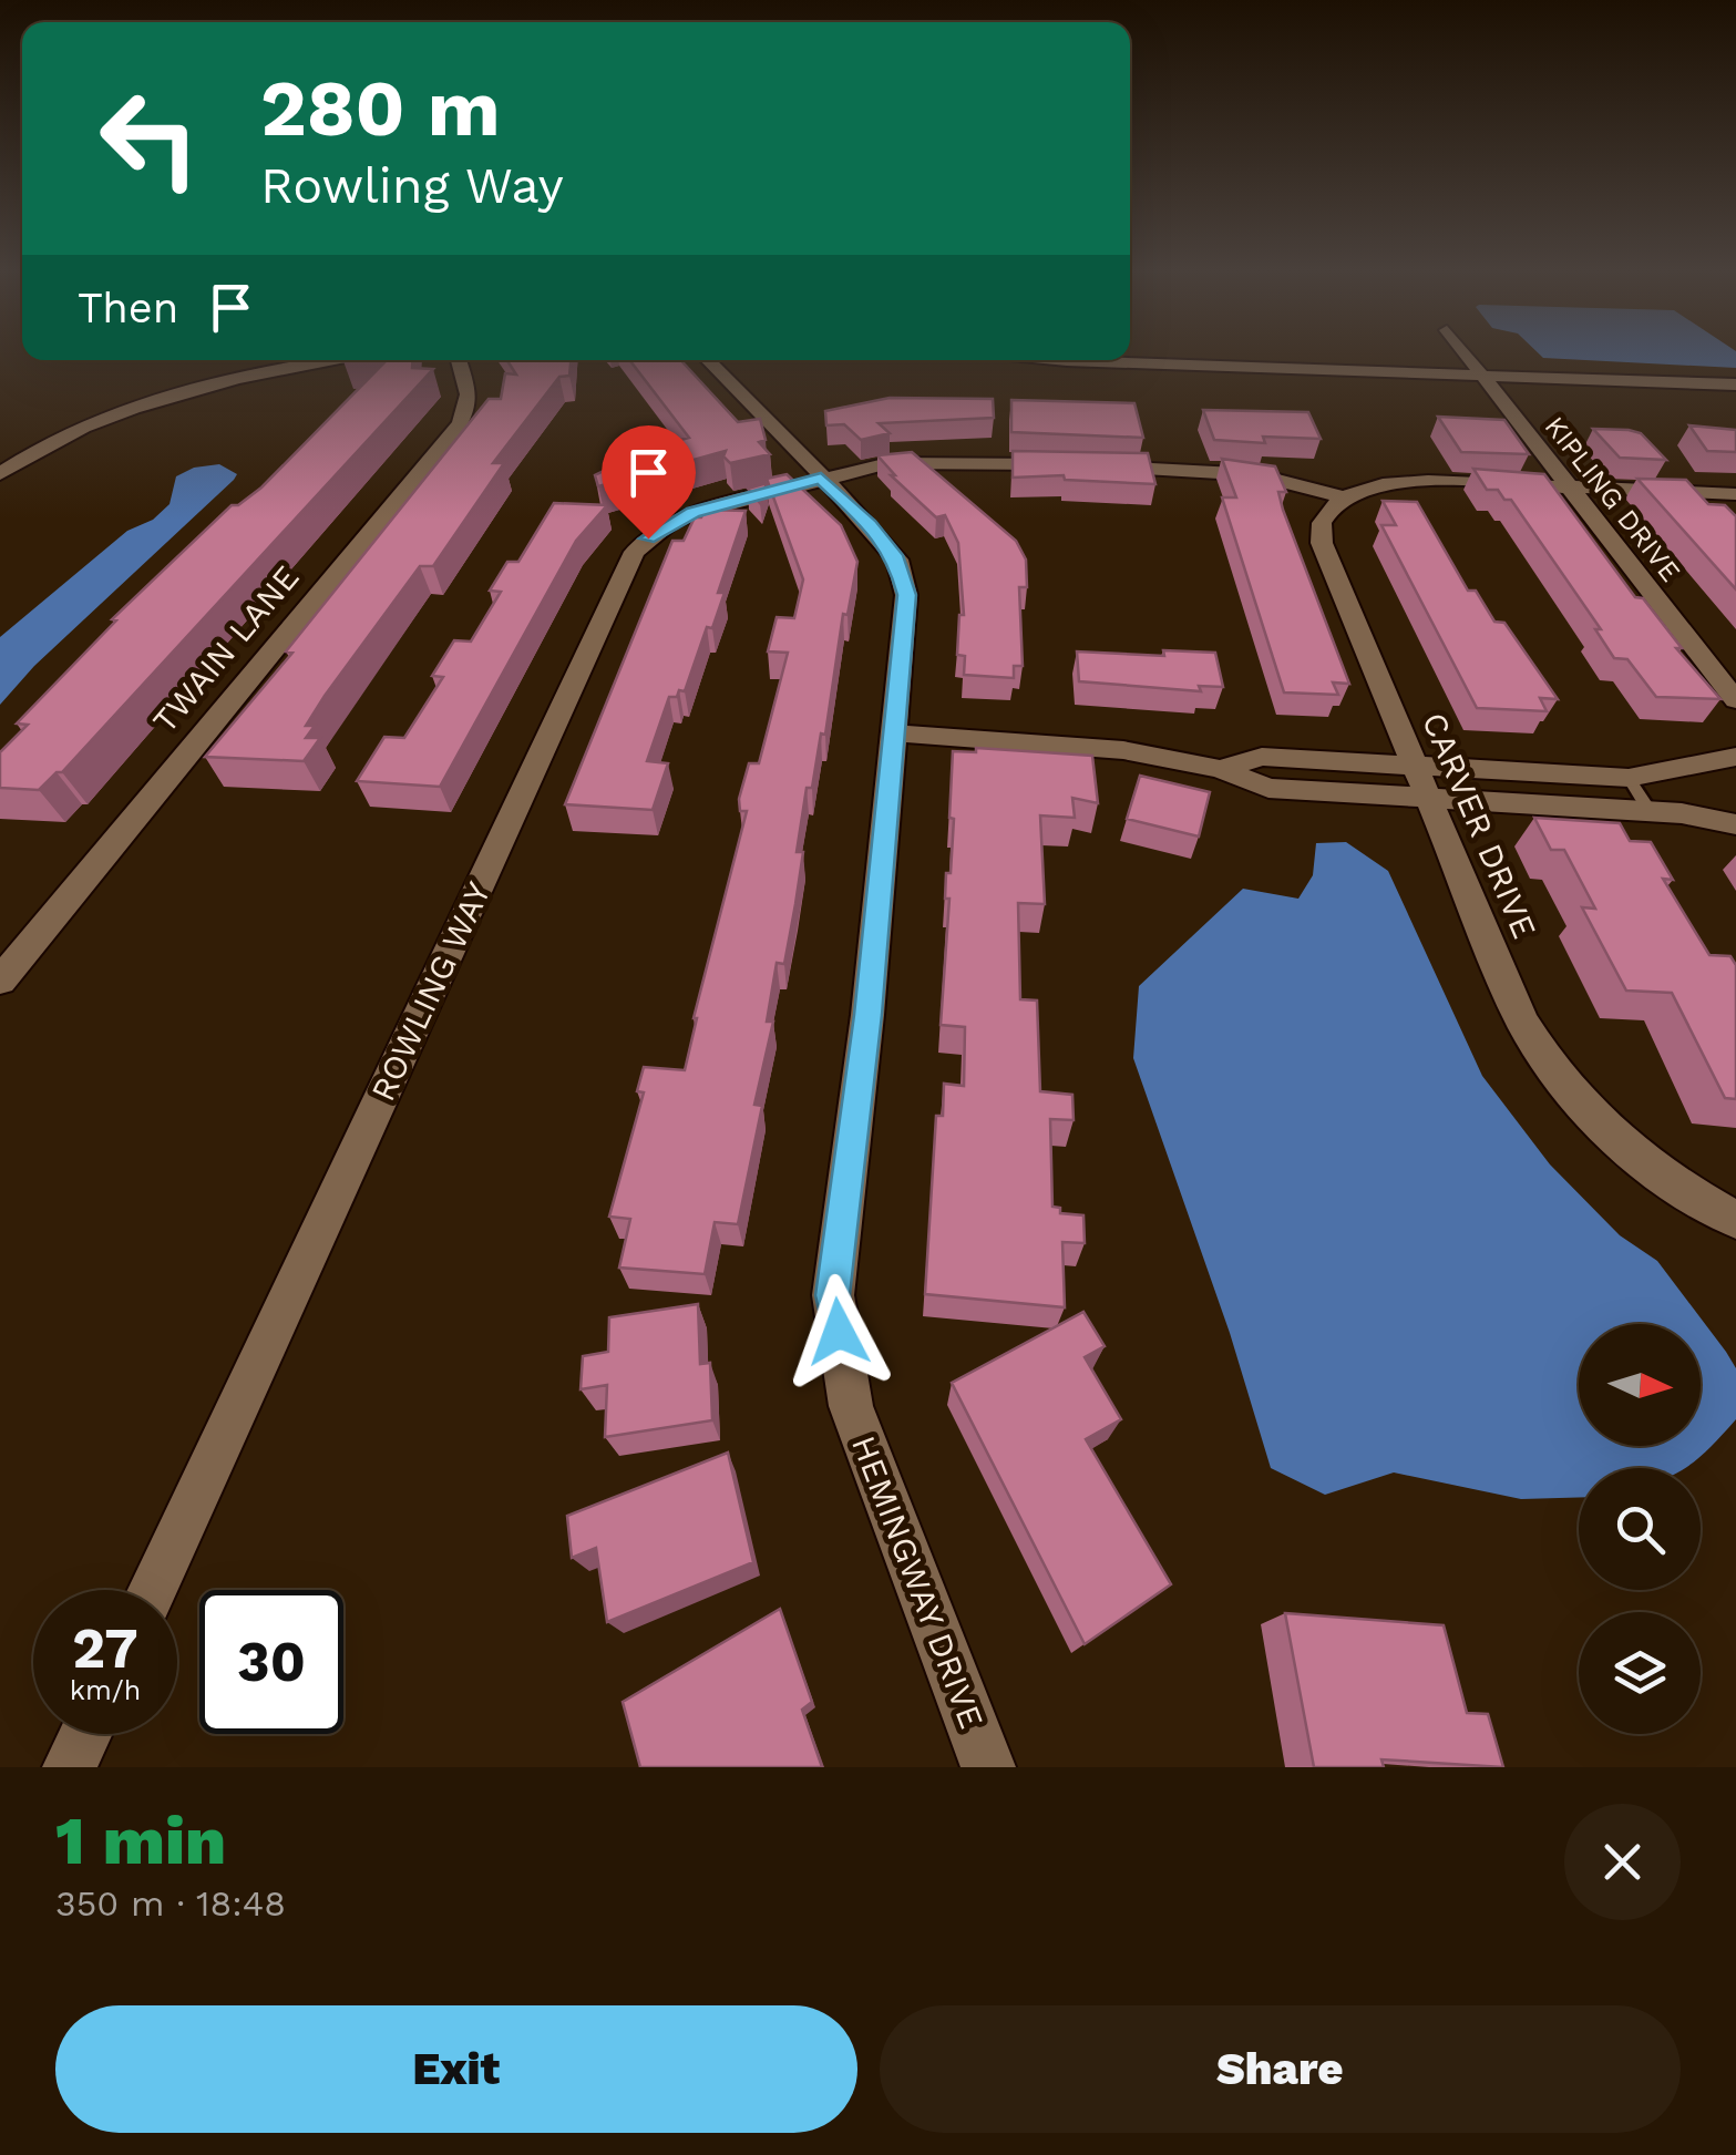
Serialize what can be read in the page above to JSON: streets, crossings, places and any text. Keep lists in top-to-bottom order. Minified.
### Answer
{"streets":{"street":["KIPLING DRIVE","TWAIN LANE","CARVER DRIVE","ROWLING WAY","HEMINGWAY DRIVE"]},"crossings":[["CARVER DRIVE","ROWLING WAY"],["ROWLING WAY","HEMINGWAY DRIVE"]],"north":"right","page":{"turn":["280 m","Rowling Way"],"then":"Then","speed":"27 km/h","limit":"30","heading":["1 min","350 m · 18:48"],"buttons":["Exit","Share"]}}
